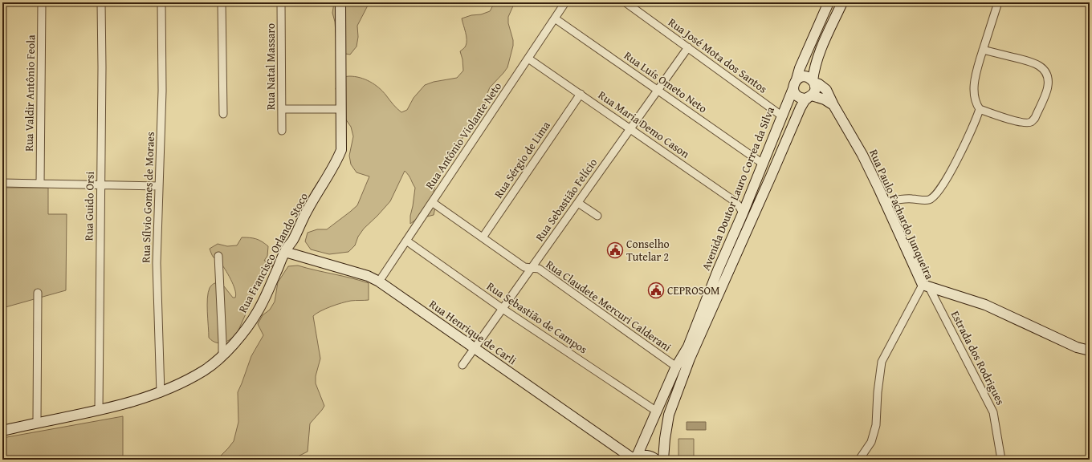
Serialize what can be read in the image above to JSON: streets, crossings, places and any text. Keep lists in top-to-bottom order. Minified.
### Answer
{"streets":{"street":["Rua José Mota dos Santos","Rua Natal Massaro","Rua Luís Ometo Neto","Rua Valdir Antônio Feola","Rua Maria Demo Cason","Rua Antônio Violante Neto","Rua Sérgio de Lima","Avenida Doutor Lauro Correa da Silva","Rua Sílvio Gomes de Moraes","Rua Sebastião Felício","Rua Guido Orsi","Rua Paulo Fachardo Junqueira","Rua Francisco Orlando Stoco","Rua Claudete Mercuri Calderani","Rua Sebastião de Campos","Rua Henrique de Carli","Estrada dos Rodrigues"]},"crossings":[["Rua José Mota dos Santos","Avenida Doutor Lauro Correa da Silva"],["Rua José Mota dos Santos","Rua Sebastião Felício"],["Rua Luís Ometo Neto","Rua Antônio Violante Neto"],["Rua Luís Ometo Neto","Avenida Doutor Lauro Correa da Silva"],["Rua Luís Ometo Neto","Rua Sebastião Felício"],["Rua Maria Demo Cason","Rua Antônio Violante Neto"],["Rua Maria Demo Cason","Rua Sérgio de Lima"],["Rua Maria Demo Cason","Avenida Doutor Lauro Correa da Silva"],["Rua Maria Demo Cason","Rua Sebastião Felício"],["Rua Antônio Violante Neto","Rua Claudete Mercuri Calderani"],["Rua Antônio Violante Neto","Rua Sebastião de Campos"],["Rua Antônio Violante Neto","Rua Henrique de Carli"],["Rua Sérgio de Lima","Rua Claudete Mercuri Calderani"],["Avenida Doutor Lauro Correa da Silva","Rua Paulo Fachardo Junqueira"],["Avenida Doutor Lauro Correa da Silva","Rua Claudete Mercuri Calderani"],["Avenida Doutor Lauro Correa da Silva","Rua Sebastião de Campos"],["Avenida Doutor Lauro Correa da Silva","Rua Henrique de Carli"],["Rua Sílvio Gomes de Moraes","Rua Francisco Orlando Stoco"],["Rua Sebastião Felício","Rua Claudete Mercuri Calderani"],["Rua Sebastião Felício","Rua Sebastião de Campos"],["Rua Sebastião Felício","Rua Henrique de Carli"],["Rua Guido Orsi","Rua Francisco Orlando Stoco"],["Rua Paulo Fachardo Junqueira","Estrada dos Rodrigues"],["Rua Francisco Orlando Stoco","Rua Henrique de Carli"]],"places":{"public building":["Conselho Tutelar 2","CEPROSOM"]}}
